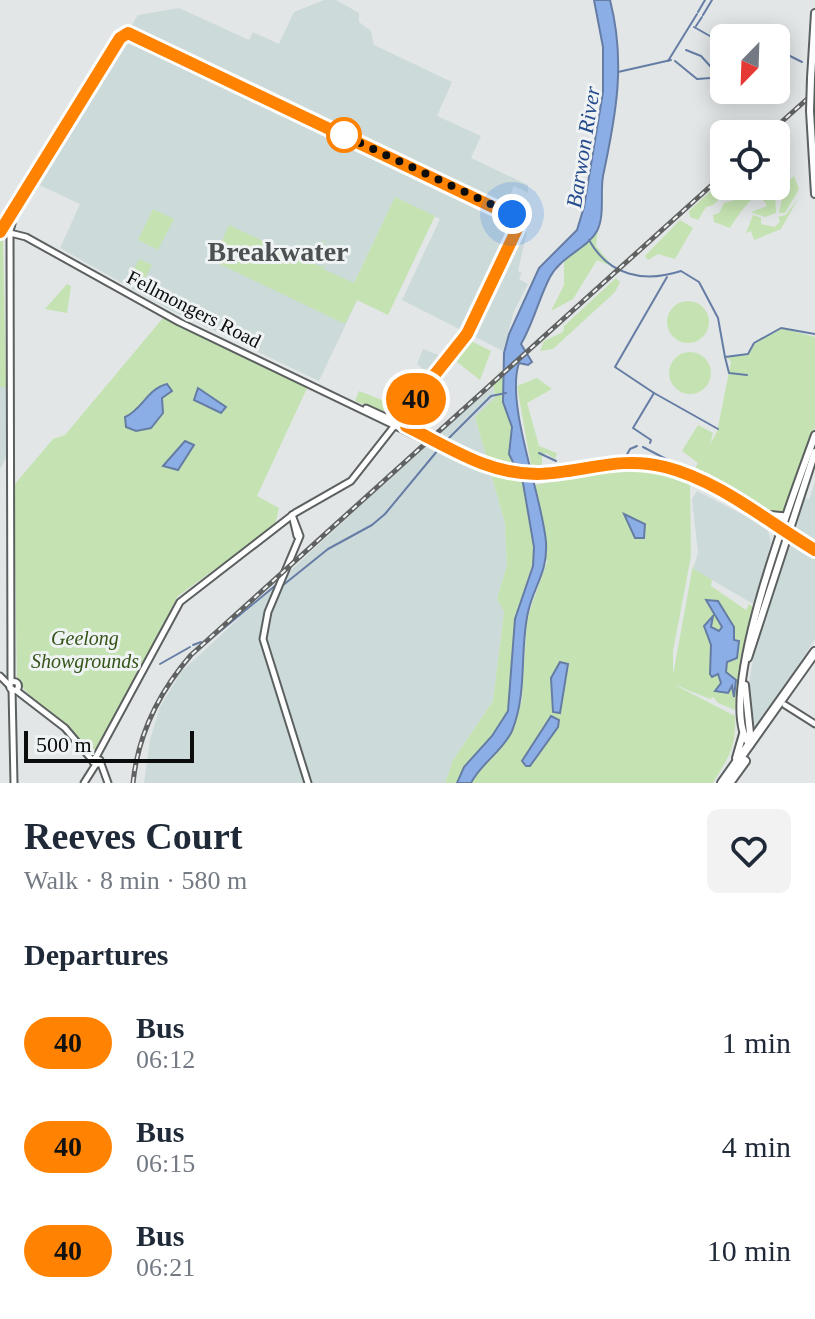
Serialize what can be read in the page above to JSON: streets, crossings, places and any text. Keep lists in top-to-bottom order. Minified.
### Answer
{"streets":{"street":["Fellmongers Road"]},"districts":["Breakwater"],"water":["Barwon River"],"parks":["Geelong Showgrounds"],"lines":["bus line 40"],"scale_bar":"500 m","north":"bottom left","page":{"on_map":"40","scale":"500 m","heading":[["Reeves Court","Walk · 8 min · 580 m"],"Departures"],"list":[{"mark":"40","name":"Bus","note":"06:12","value":"1 min"},{"mark":"40","name":"Bus","note":"06:15","value":"4 min"},{"mark":"40","name":"Bus","note":"06:21","value":"10 min"}]}}
